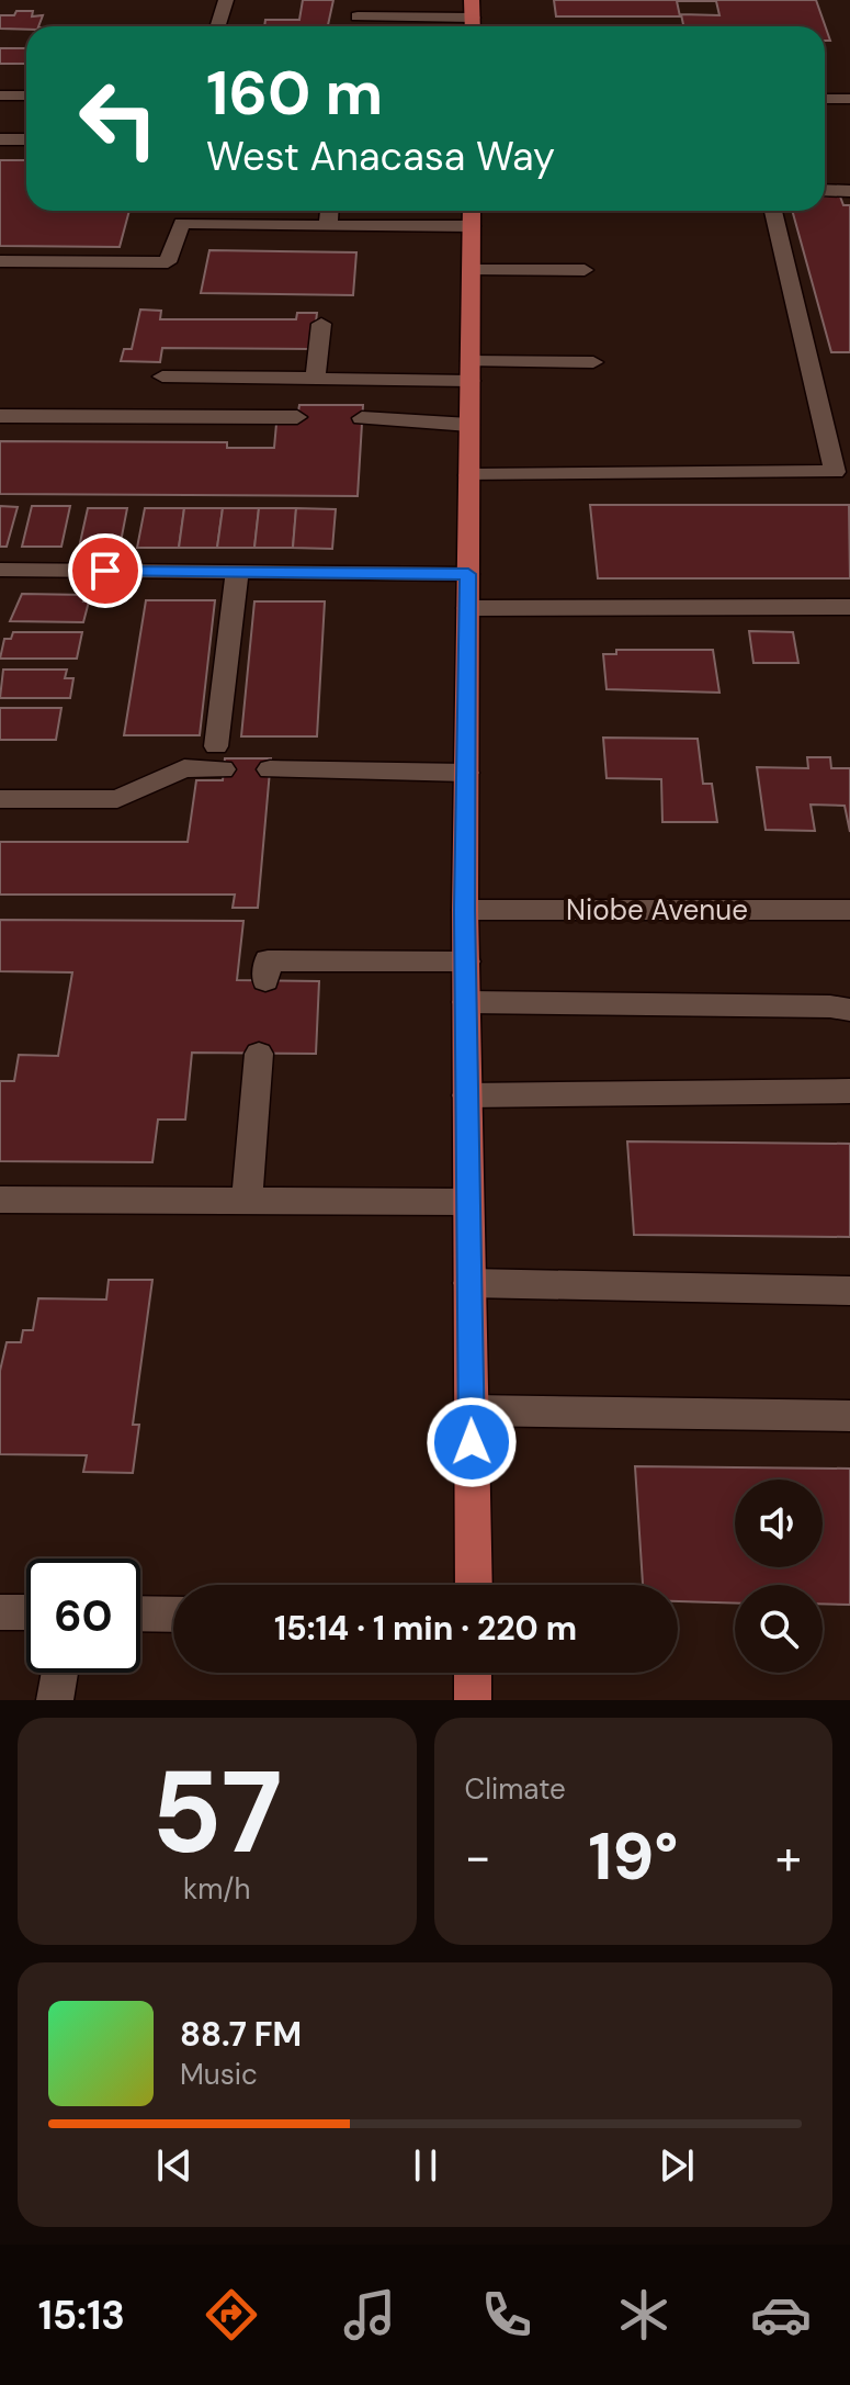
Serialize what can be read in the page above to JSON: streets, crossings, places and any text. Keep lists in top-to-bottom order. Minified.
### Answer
{"streets":{"street":["Niobe Avenue"]},"page":{"turn":["160 m","West Anacasa Way"],"limit":"60","trip":"15:14 · 1 min · 220 m","tile":[["57","km/h"],"Climate"],"heat":["−","19°","+"],"song":["88.7 FM","Music"],"tabs":"15:13"}}
